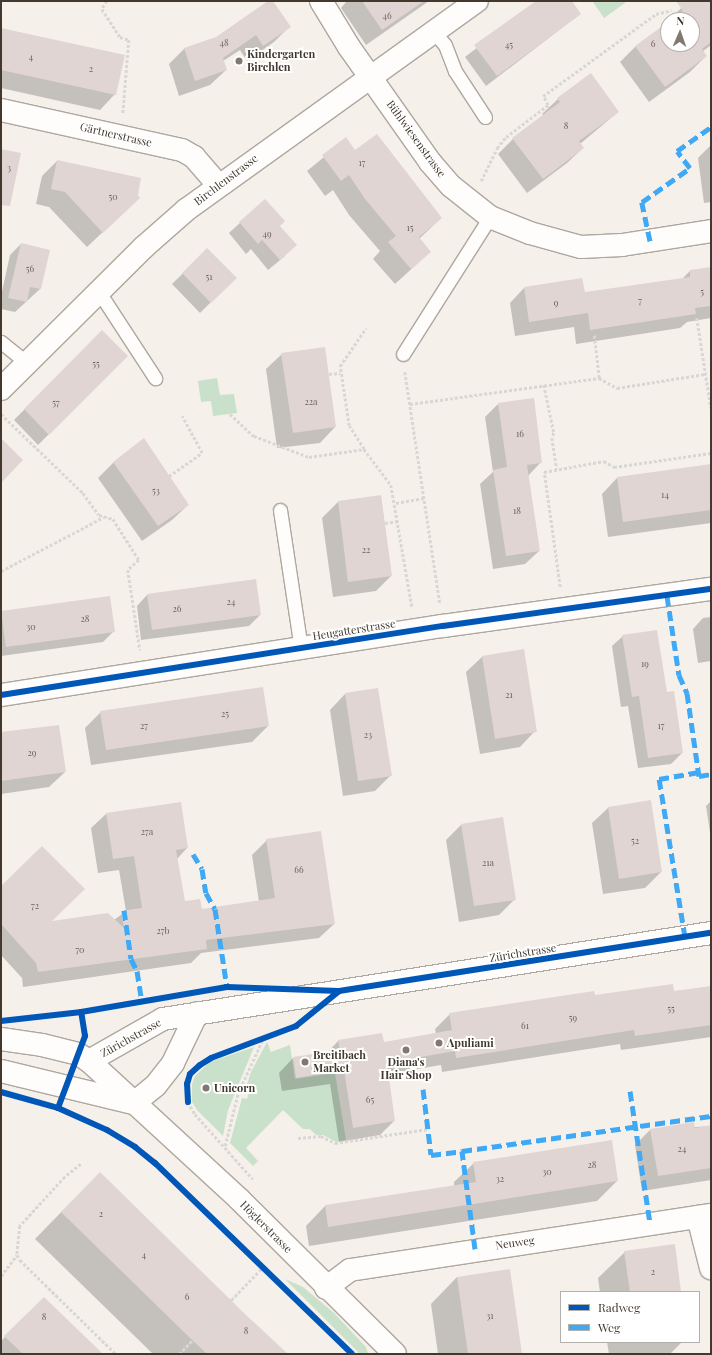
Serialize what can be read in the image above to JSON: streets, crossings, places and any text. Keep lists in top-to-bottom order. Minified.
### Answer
{"streets":{"street":["Gärtnerstrasse","Bühlwiesenstrasse","Birchlenstrasse","Heugatterstrasse","Zürichstrasse","Höglerstrasse","Neuweg"]},"crossings":[["Gärtnerstrasse","Birchlenstrasse"],["Bühlwiesenstrasse","Birchlenstrasse"],["Zürichstrasse","Höglerstrasse"],["Höglerstrasse","Neuweg"]],"places":["Kindergarten Birchlen","Apuliami","Diana's Hair Shop","Breitibach Market","Unicorn"],"house_numbers":["46","48","6","45","4","2","8","17","3","50","15","49","56","51","5","7","9","55","22a","57","16","53","14","18","22","24","26","28","30","19","21","25","27","17","23","29","27a","52","21a","66","72","27b","70","55","59","61","65","24","28","30","32","2","4","2","6","31","8","8"],"legend":["Radweg","Weg"],"north":"top"}
